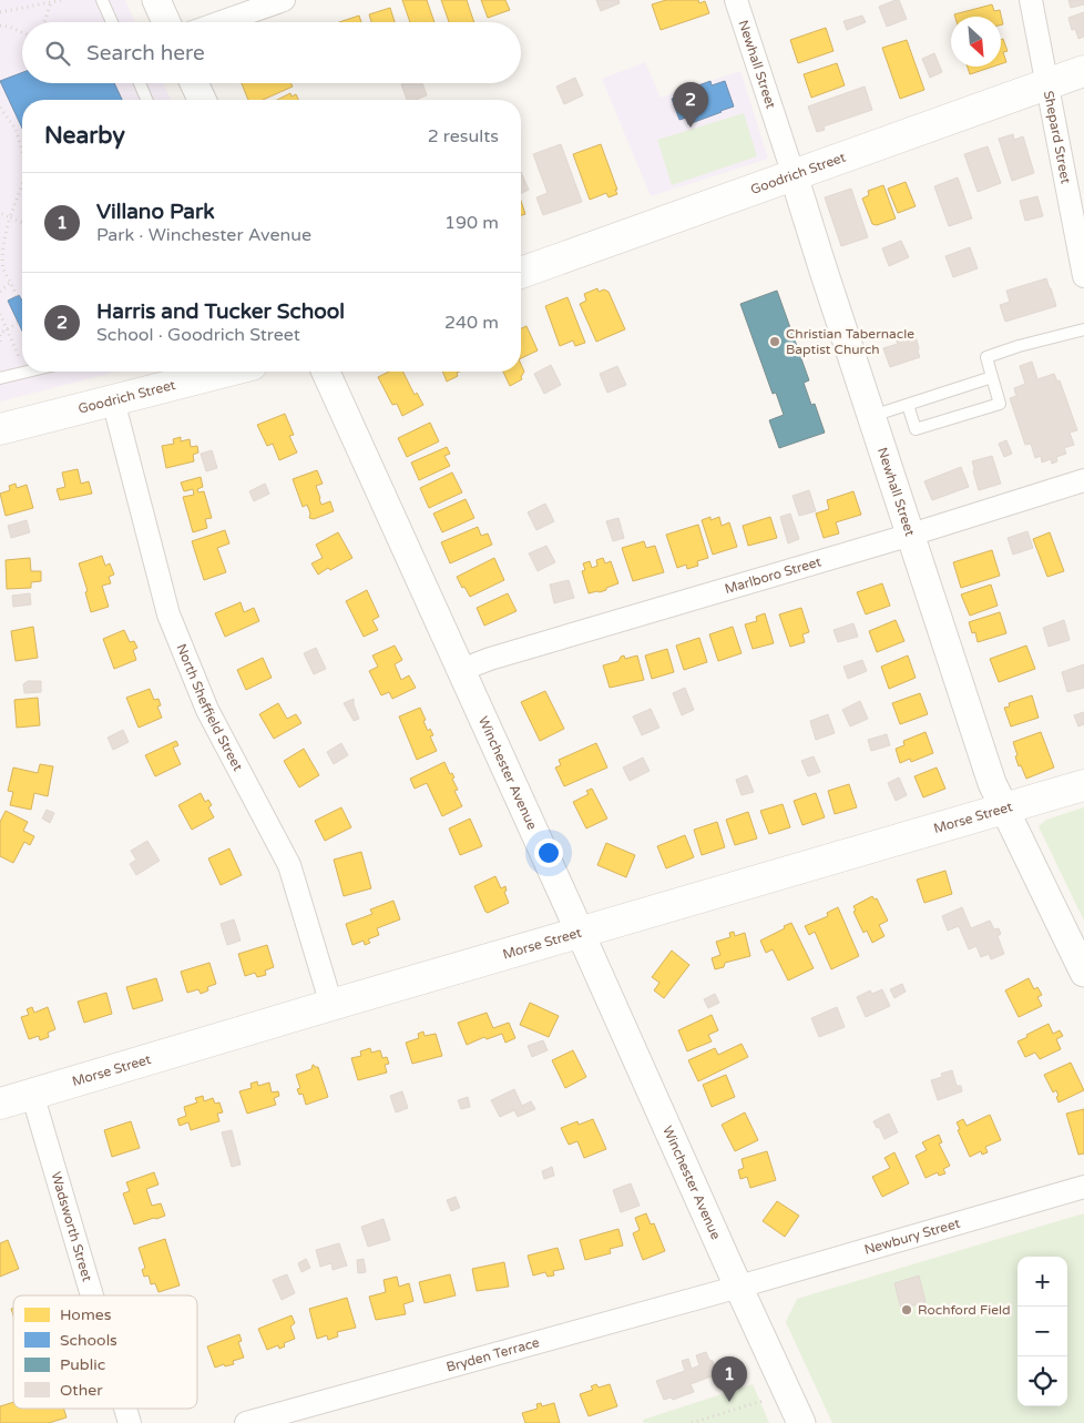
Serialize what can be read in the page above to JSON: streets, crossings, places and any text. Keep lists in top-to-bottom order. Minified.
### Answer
{"streets":{"main road":["Goodrich Street","Morse Street"],"street":["Newhall Street","Shepard Street","Marlboro Street","North Sheffield Street","Winchester Avenue","Wadsworth Street","Newbury Street","Bryden Terrace"]},"crossings":[["Newhall Street","Goodrich Street"],["Newhall Street","Marlboro Street"],["Newhall Street","Morse Street"],["Shepard Street","Goodrich Street"],["Goodrich Street","North Sheffield Street"],["Marlboro Street","Winchester Avenue"],["North Sheffield Street","Morse Street"],["Winchester Avenue","Morse Street"],["Winchester Avenue","Newbury Street"],["Winchester Avenue","Bryden Terrace"],["Morse Street","Wadsworth Street"],["Newbury Street","Bryden Terrace"]],"places":["Christian Tabernacle Baptist Church","Rochford Field"],"legend":["Homes","Schools","Public","Other"],"north":"bottom right","page":{"search":"Search here","pins":["2","1"],"heading":["Nearby","2 results"],"list":[{"mark":"1","name":"Villano Park","note":"Park · Winchester Avenue","value":"190 m"},{"mark":"2","name":"Harris and Tucker School","note":"School · Goodrich Street","value":"240 m"}],"map_buttons":["+","−"]}}
